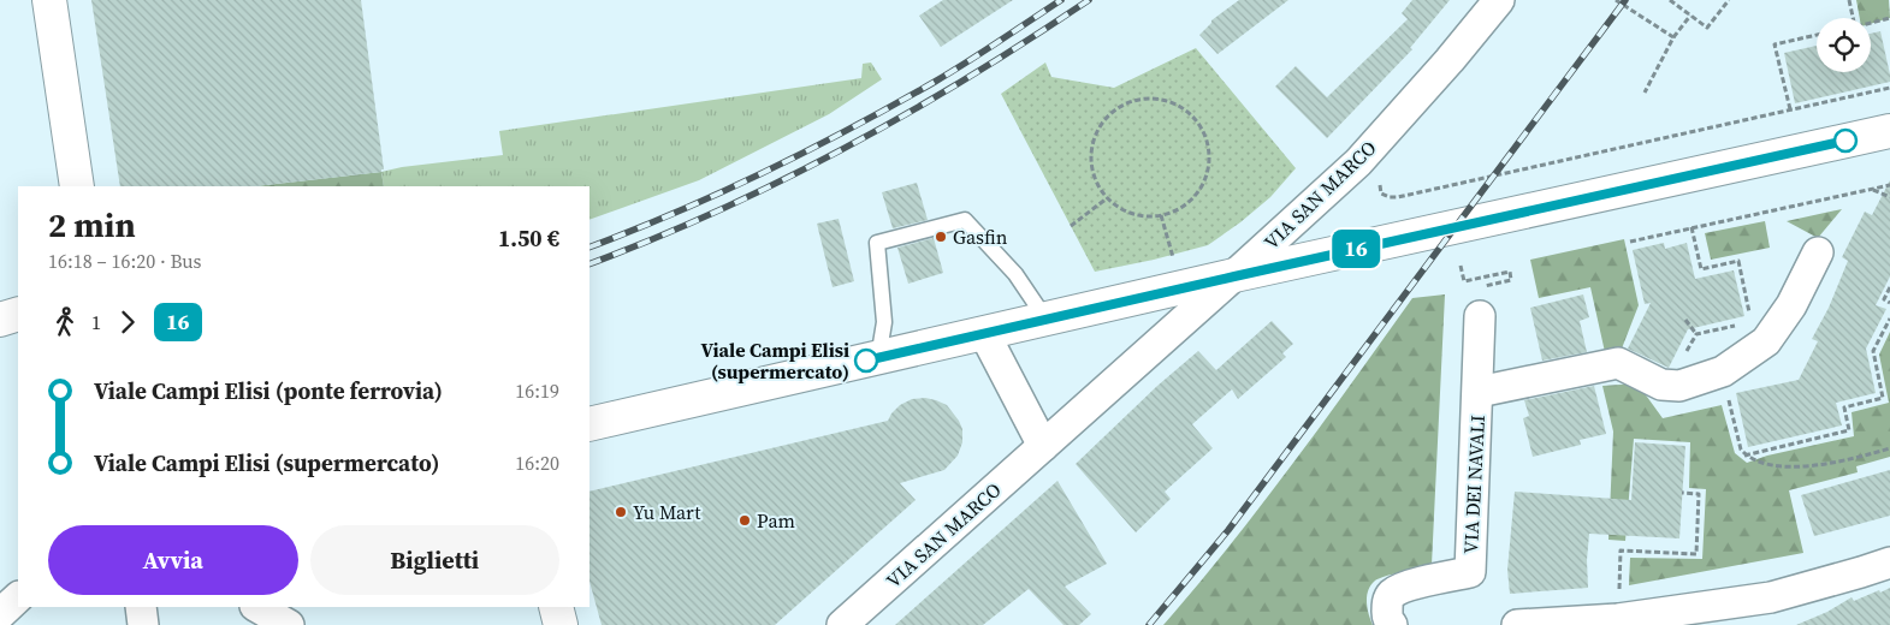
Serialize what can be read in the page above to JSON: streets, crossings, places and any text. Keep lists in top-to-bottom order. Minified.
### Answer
{"streets":{"street":["VIA SAN MARCO","VIA DEI NAVALI"]},"places":["Gasfin","Viale Campi Elisi (supermercato)","Yu Mart","Pam"],"lines":["bus line 16"],"page":{"on_map":"16","heading":["2 min","16:18 – 16:20 · Bus","1.50 €"],"legs":["1","16"],"list":[{"name":"Viale Campi Elisi (ponte ferrovia)","value":"16:19"},{"name":"Viale Campi Elisi (supermercato)","value":"16:20"}],"buttons":["Avvia","Biglietti"]}}
